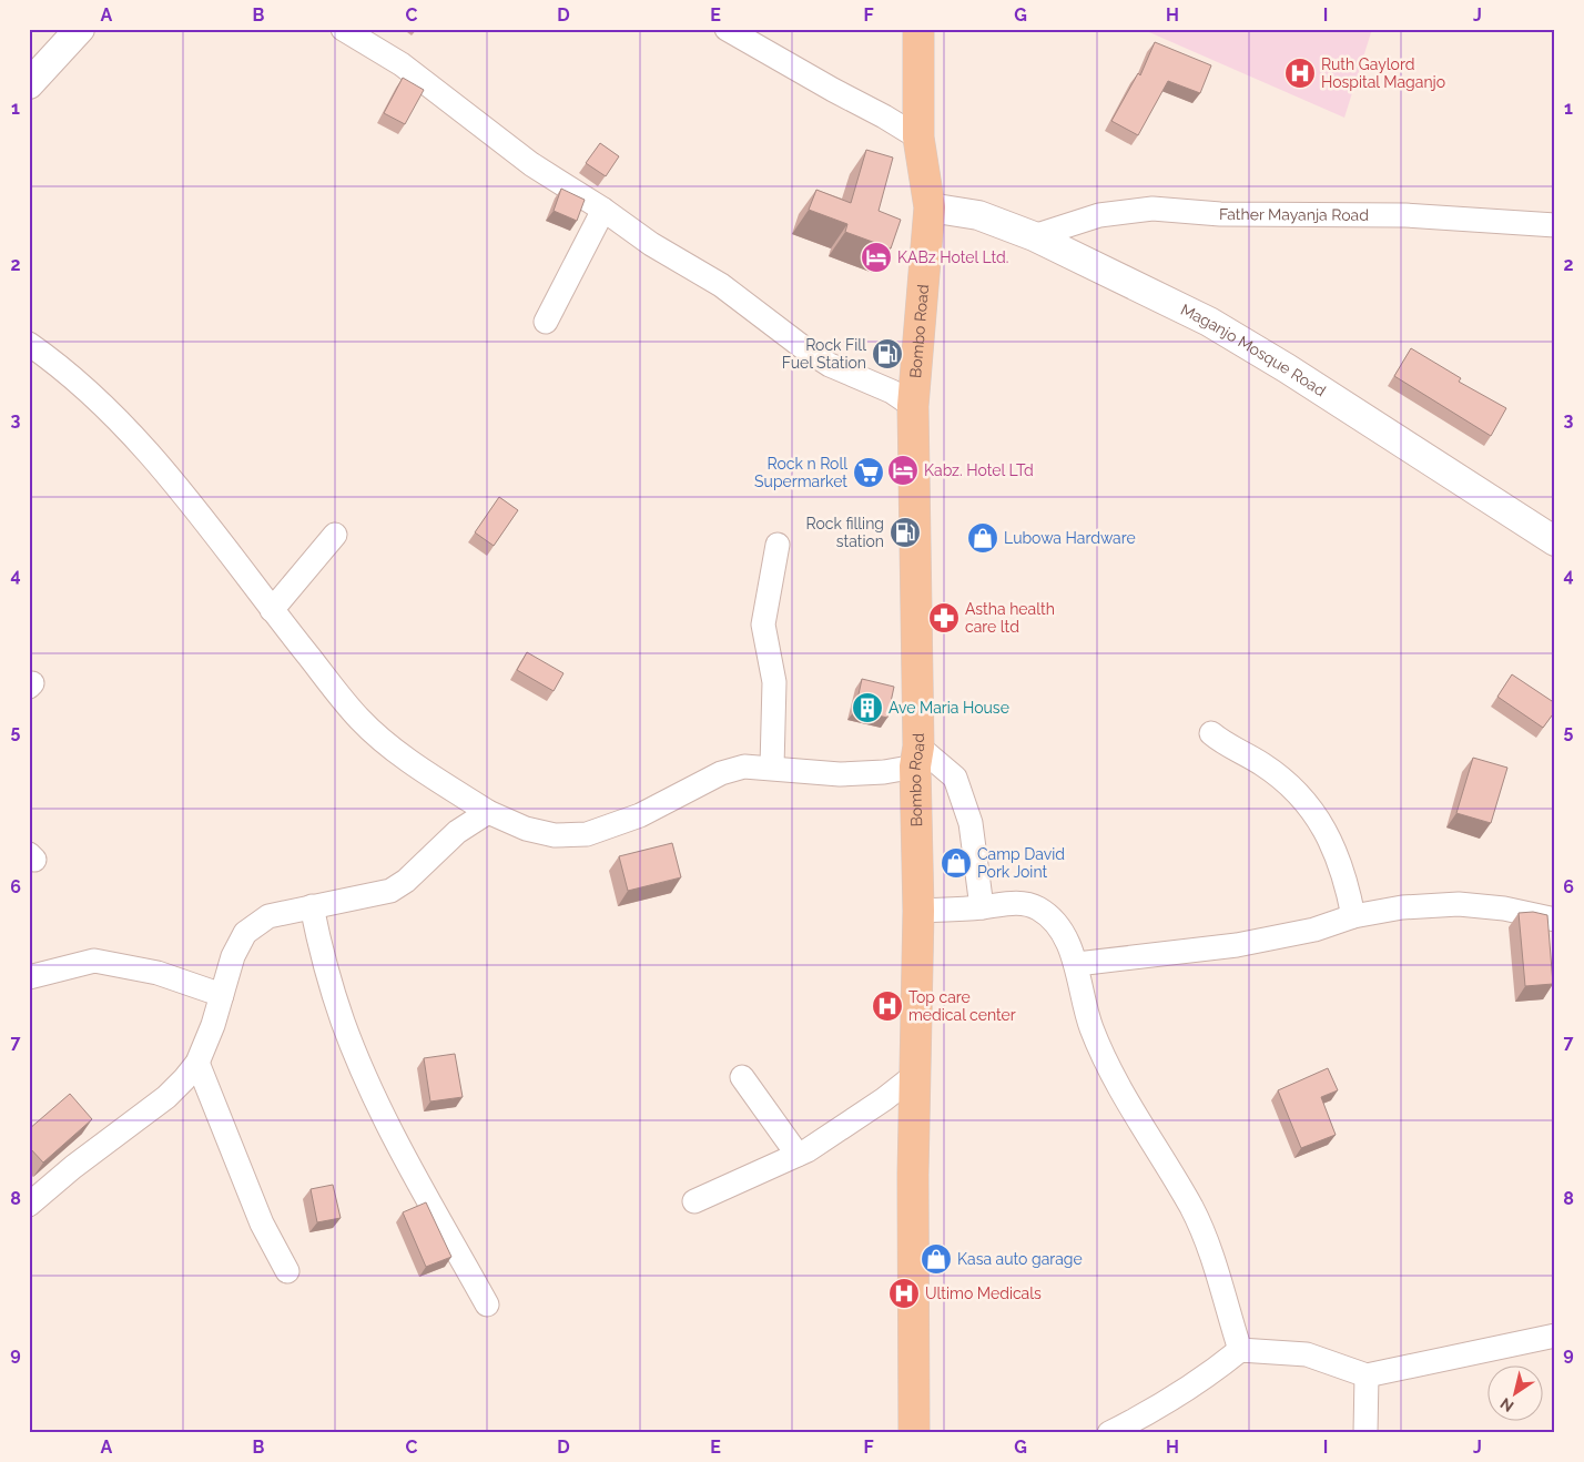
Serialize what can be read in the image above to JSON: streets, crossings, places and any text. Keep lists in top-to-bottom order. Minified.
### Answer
{"streets":{"main road":["Bombo Road"],"street":["Father Mayanja Road","Maganjo Mosque Road"]},"crossings":[["Father Mayanja Road","Maganjo Mosque Road"],["Bombo Road","Maganjo Mosque Road"]],"places":{"hospital":["Ruth Gaylord Hospital Maganjo","Top care medical center","Ultimo Medicals"],"hotel":["KABz Hotel Ltd.","Kabz. Hotel LTd"],"fuel station":["Rock Fill Fuel Station","Rock filling station"],"supermarket":["Rock n Roll Supermarket"],"shop":["Lubowa Hardware","Camp David Pork Joint","Kasa auto garage"],"pharmacy":["Astha health care ltd"],"building":["Ave Maria House"]},"north":"bottom left","grid":{"columns":["A","B","C","D","E","F","G","H","I","J"],"rows":["1","2","3","4","5","6","7","8","9"]}}
